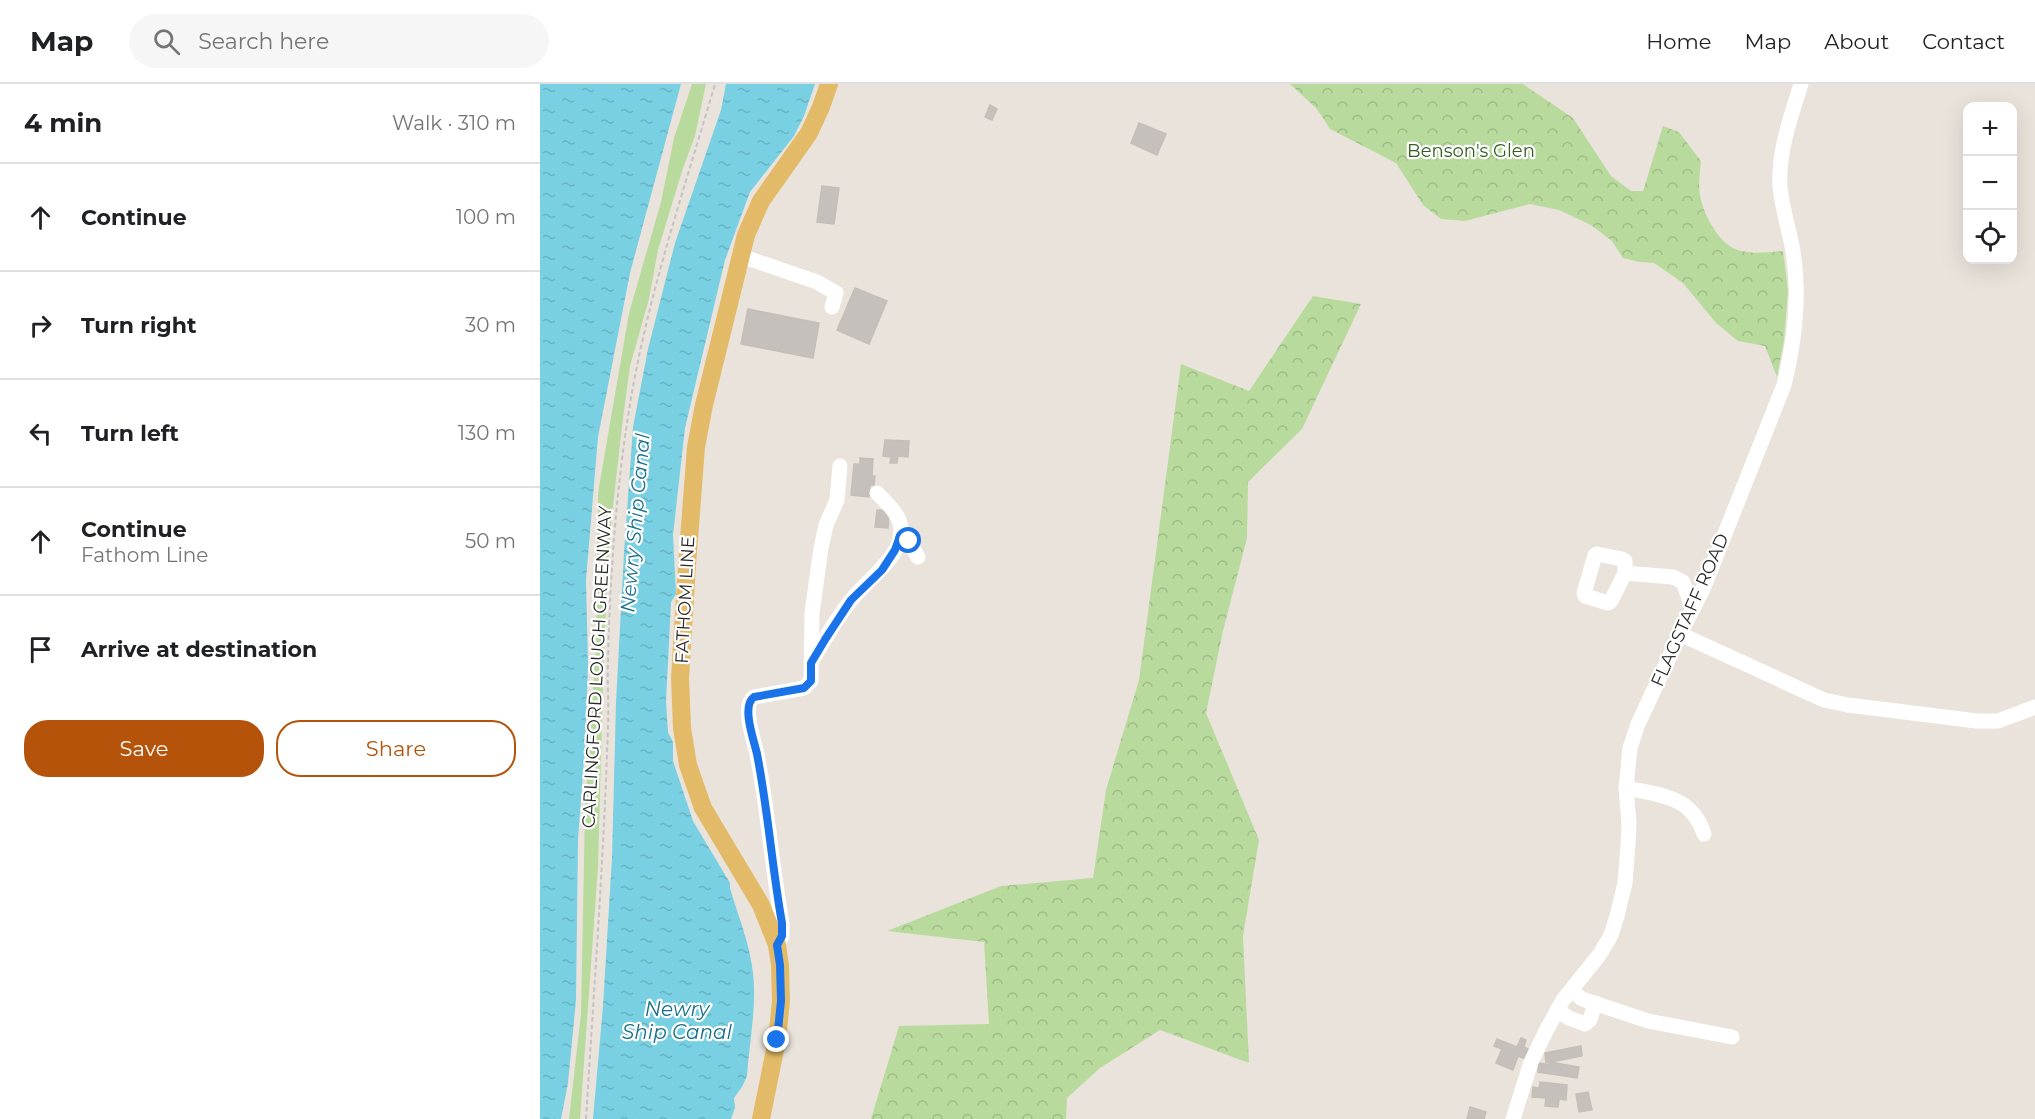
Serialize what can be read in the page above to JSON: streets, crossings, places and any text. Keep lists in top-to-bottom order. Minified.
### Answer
{"streets":{"main road":["FATHOM LINE"],"street":["FLAGSTAFF ROAD"],"path":["CARLINGFORD LOUGH GREENWAY"]},"water":["Newry Ship Canal"],"parks":["Benson's Glen"],"page":{"header":"Map","search":"Search here","nav":["Home","Map","About","Contact"],"heading":["4 min","Walk · 310 m"],"map_buttons":["+","−"],"list":[["Continue","100 m"],["Turn right","30 m"],["Turn left","130 m"],["Continue","Fathom Line","50 m"],"Arrive at destination"],"buttons":["Save","Share"]}}
